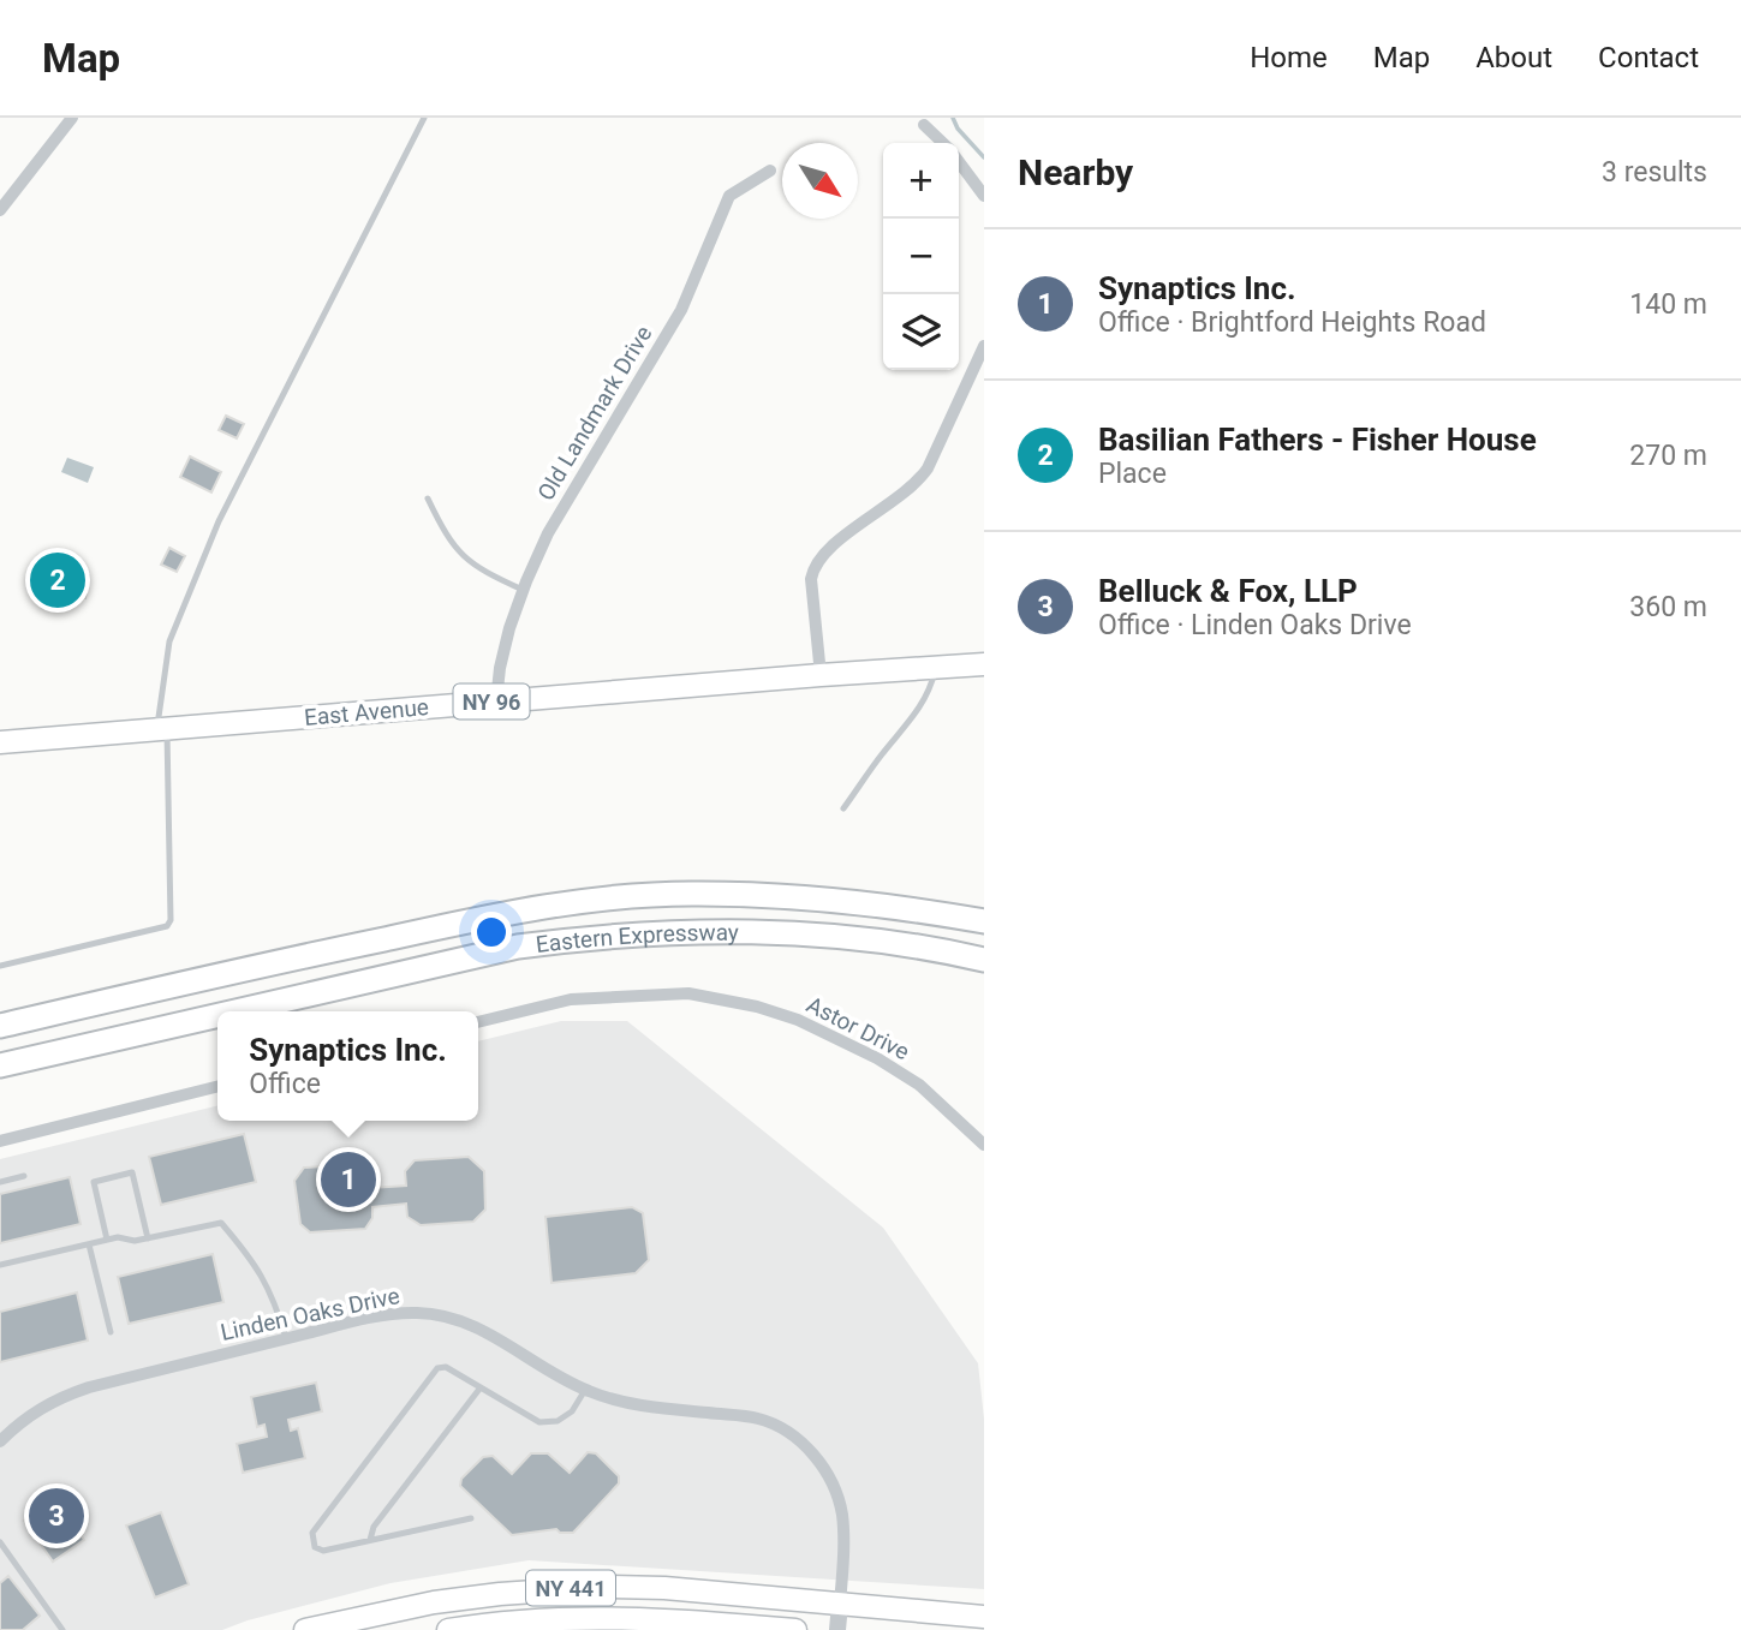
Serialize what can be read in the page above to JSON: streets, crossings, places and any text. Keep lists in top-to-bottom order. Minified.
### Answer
{"streets":{"highway":["Eastern Expressway"],"main road":["NY 96","East Avenue","NY 441"],"street":["Old Landmark Drive","Astor Drive","Linden Oaks Drive"]},"crossings":[["Old Landmark Drive","East Avenue"],["Linden Oaks Drive","NY 441"]],"north":"bottom right","page":{"header":"Map","nav":["Home","Map","About","Contact"],"heading":["Nearby","3 results"],"map_buttons":["+","−"],"list":[{"mark":"1","name":"Synaptics Inc.","note":"Office · Brightford Heights Road","value":"140 m"},{"mark":"2","name":"Basilian Fathers - Fisher House","note":"Place","value":"270 m"},{"mark":"3","name":"Belluck & Fox, LLP","note":"Office · Linden Oaks Drive","value":"360 m"}],"pins":["2","1","3"],"popup":["Synaptics Inc.","Office"]}}
